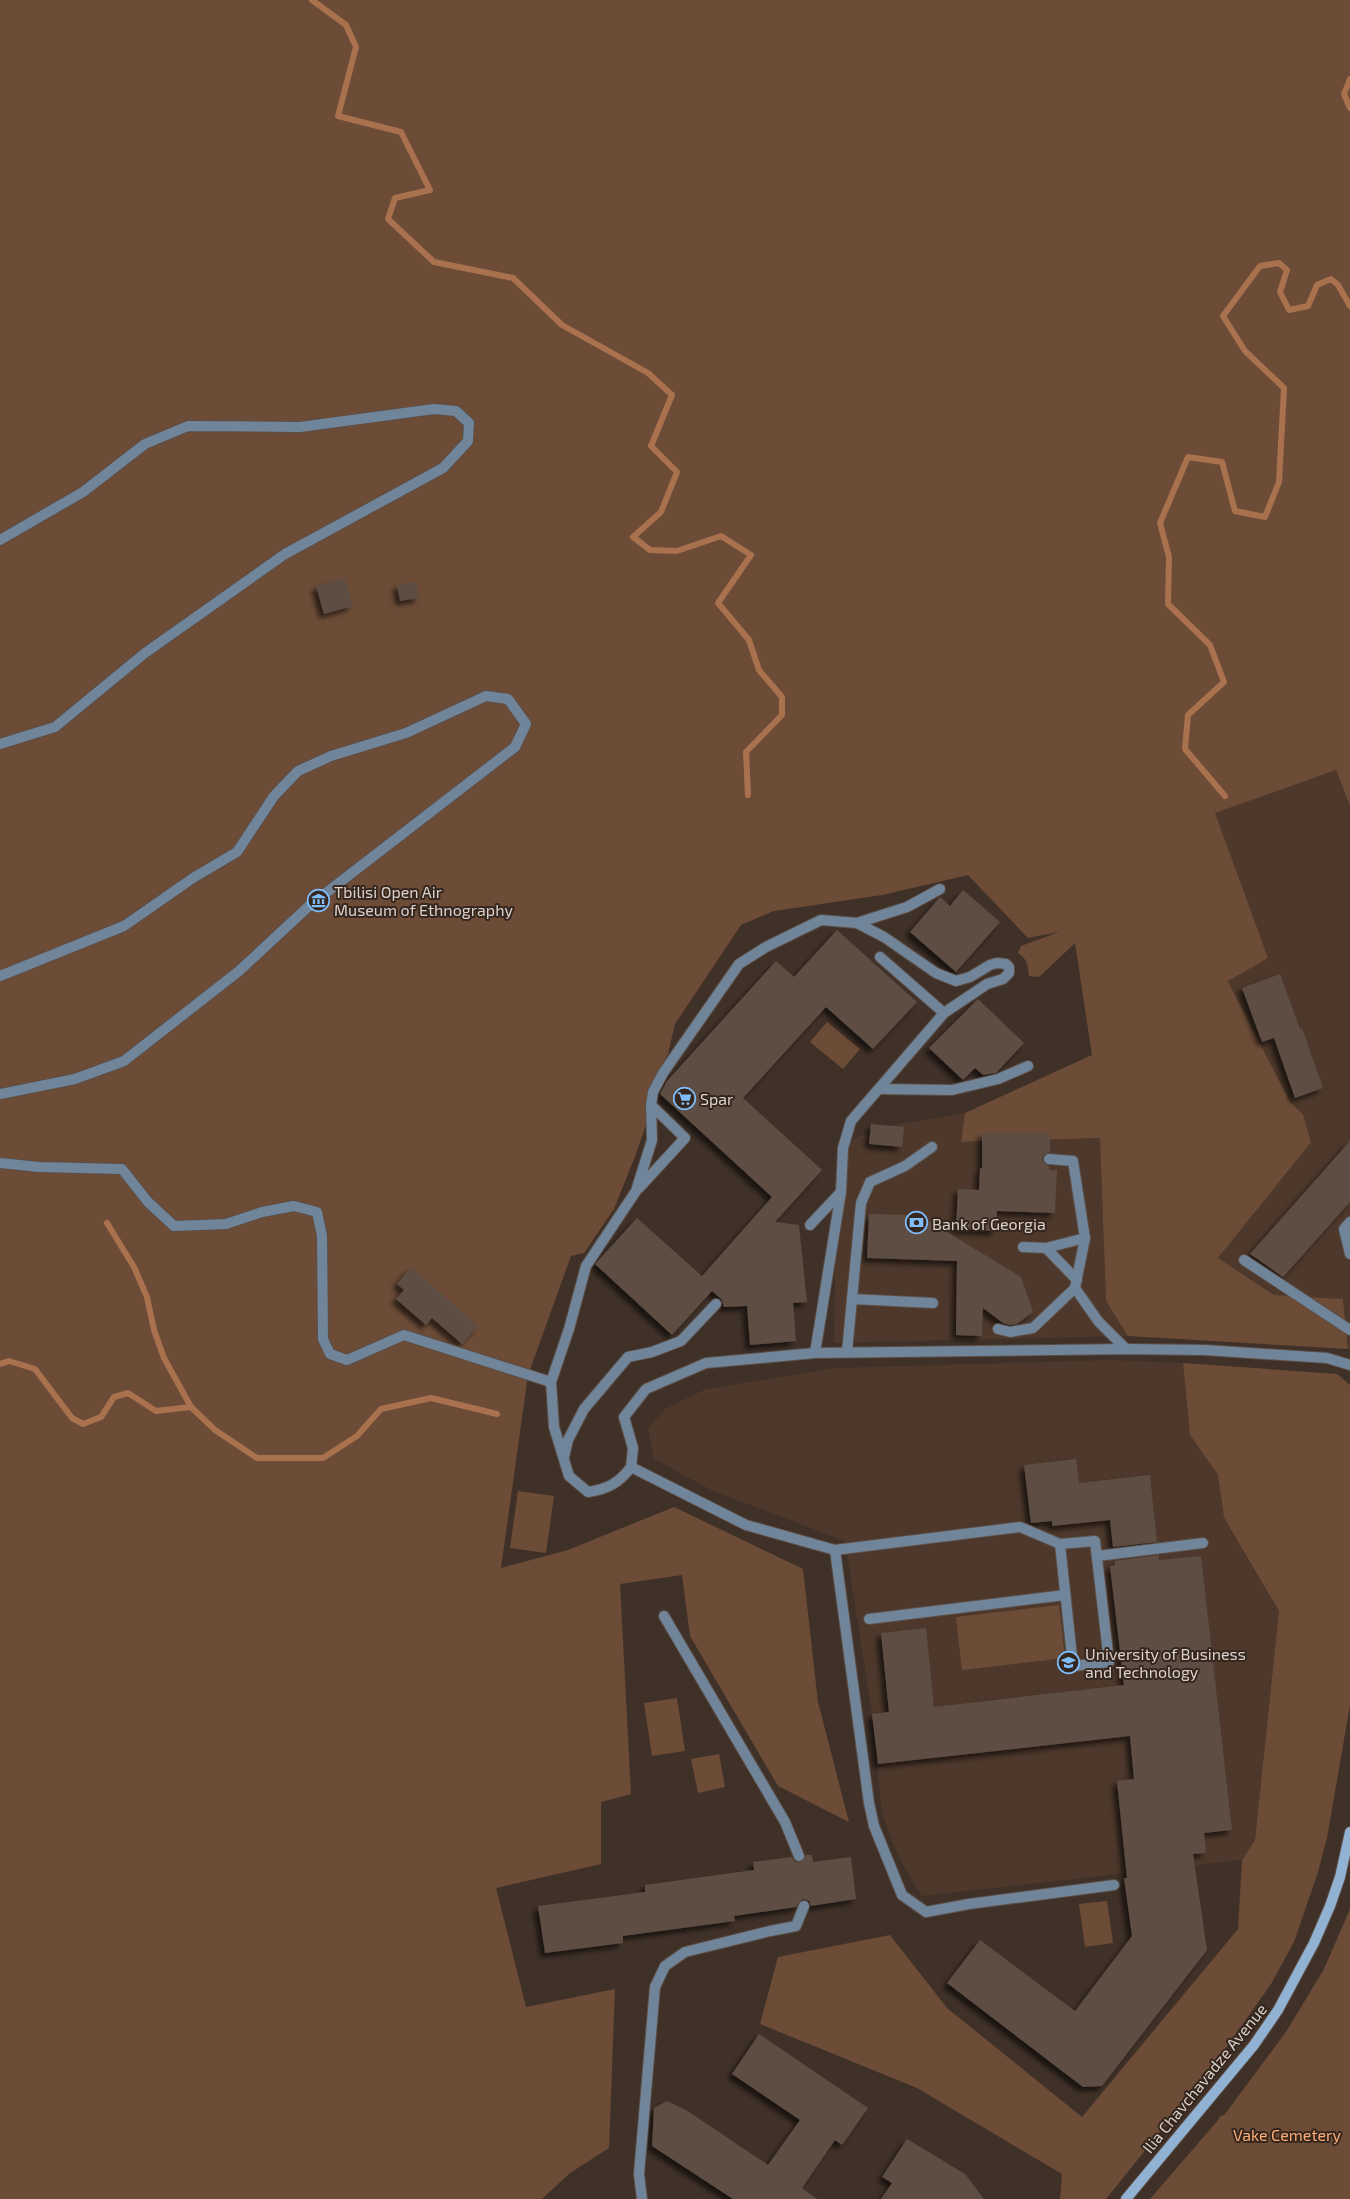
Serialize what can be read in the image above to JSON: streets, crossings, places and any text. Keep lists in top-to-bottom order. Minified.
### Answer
{"streets":{"main road":["Ilia Chavchavadze Avenue"]},"parks":["Vake Cemetery"],"places":{"museum":["Tbilisi Open Air Museum of Ethnography"],"supermarket":["Spar"],"bank":["Bank of Georgia"],"school or university":["University of Business and Technology"]}}
